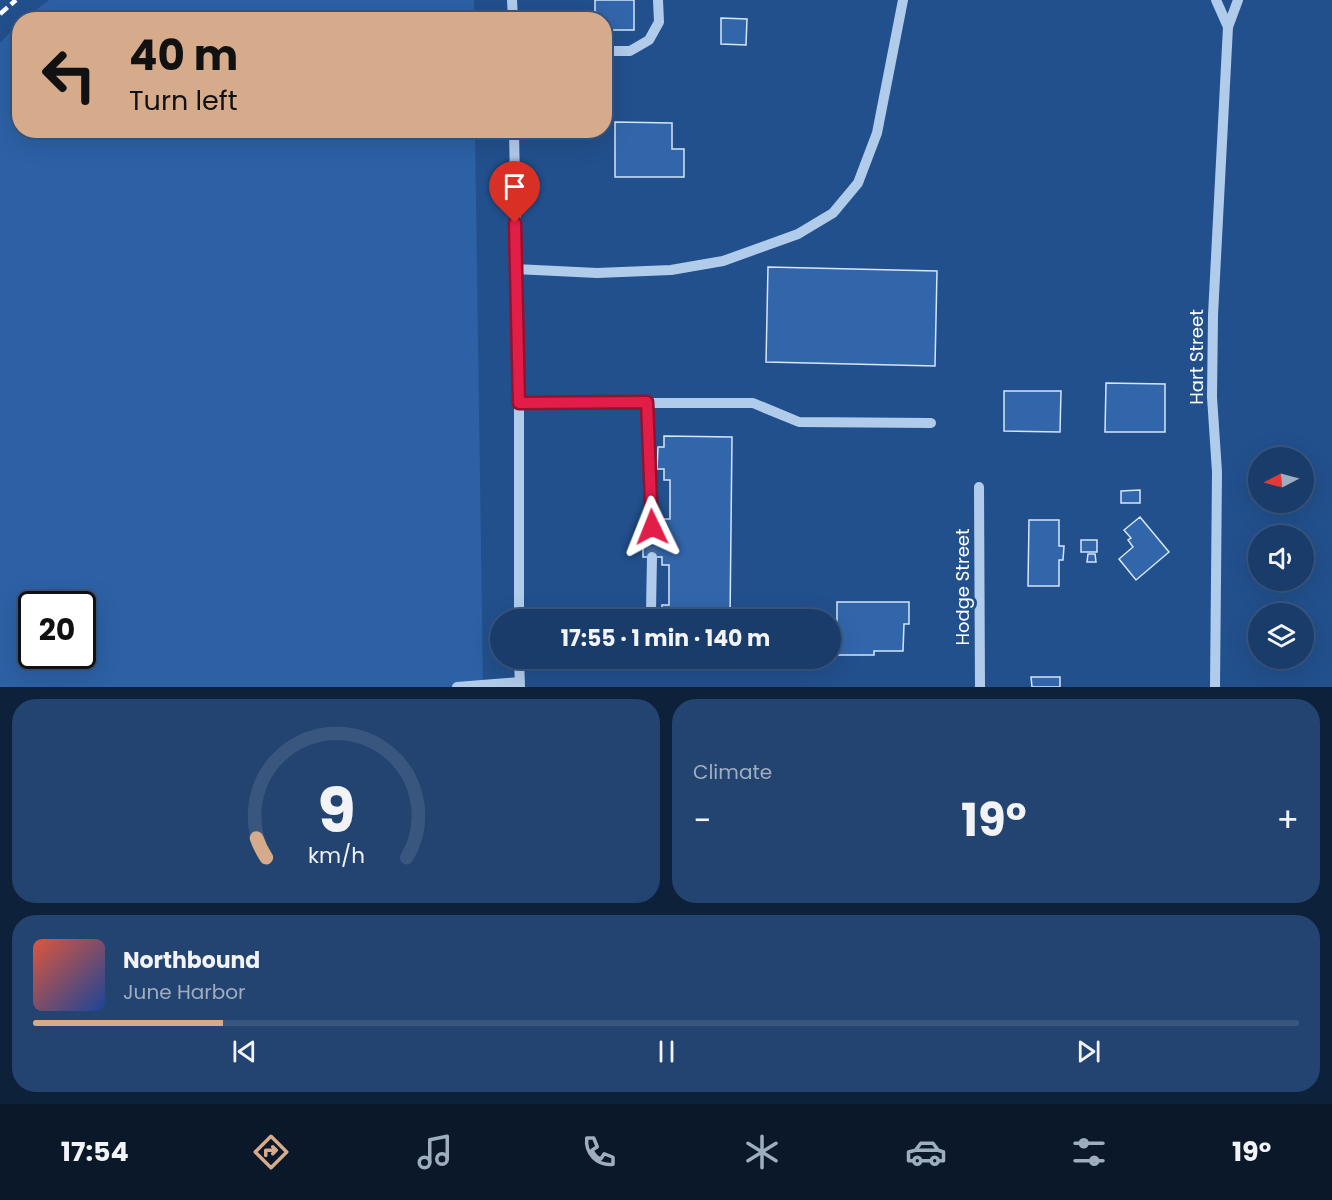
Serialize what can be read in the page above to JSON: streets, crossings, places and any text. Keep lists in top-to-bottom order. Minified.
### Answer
{"streets":{"street":["Hart Street","Hodge Street"]},"north":"left","page":{"turn":["40 m","Turn left"],"limit":"20","trip":"17:55 · 1 min · 140 m","tile":"Climate","heat":["−","19°","+"],"song":["Northbound","June Harbor"],"tabs":["17:54","19°"],"gauge":["9","km/h"]}}
